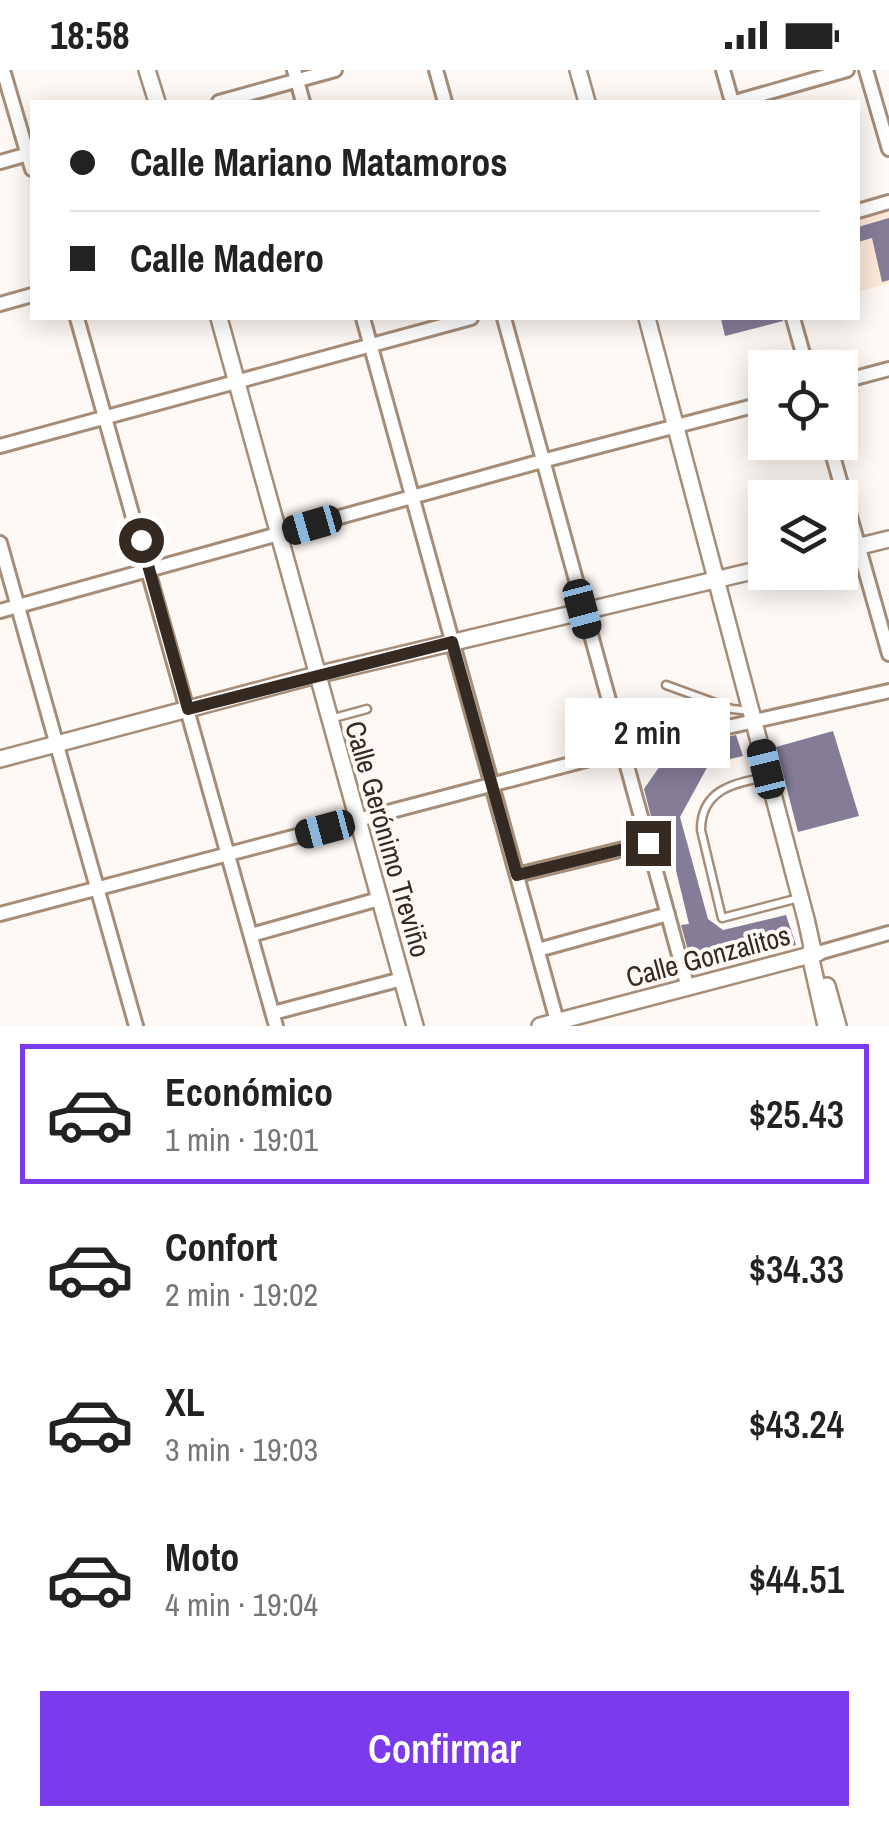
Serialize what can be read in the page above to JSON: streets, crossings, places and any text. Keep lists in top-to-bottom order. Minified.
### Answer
{"streets":{"street":["Calle Gerónimo Treviño","Calle Gonzalitos"]},"page":{"status":"18:58","banner":["Calle Mariano Matamoros","Calle Madero"],"bubble":"2 min","list":[{"name":"Económico","note":"1 min · 19:01","value":"$25.43"},{"name":"Confort","note":"2 min · 19:02","value":"$34.33"},{"name":"XL","note":"3 min · 19:03","value":"$43.24"},{"name":"Moto","note":"4 min · 19:04","value":"$44.51"}],"buttons":"Confirmar"}}
